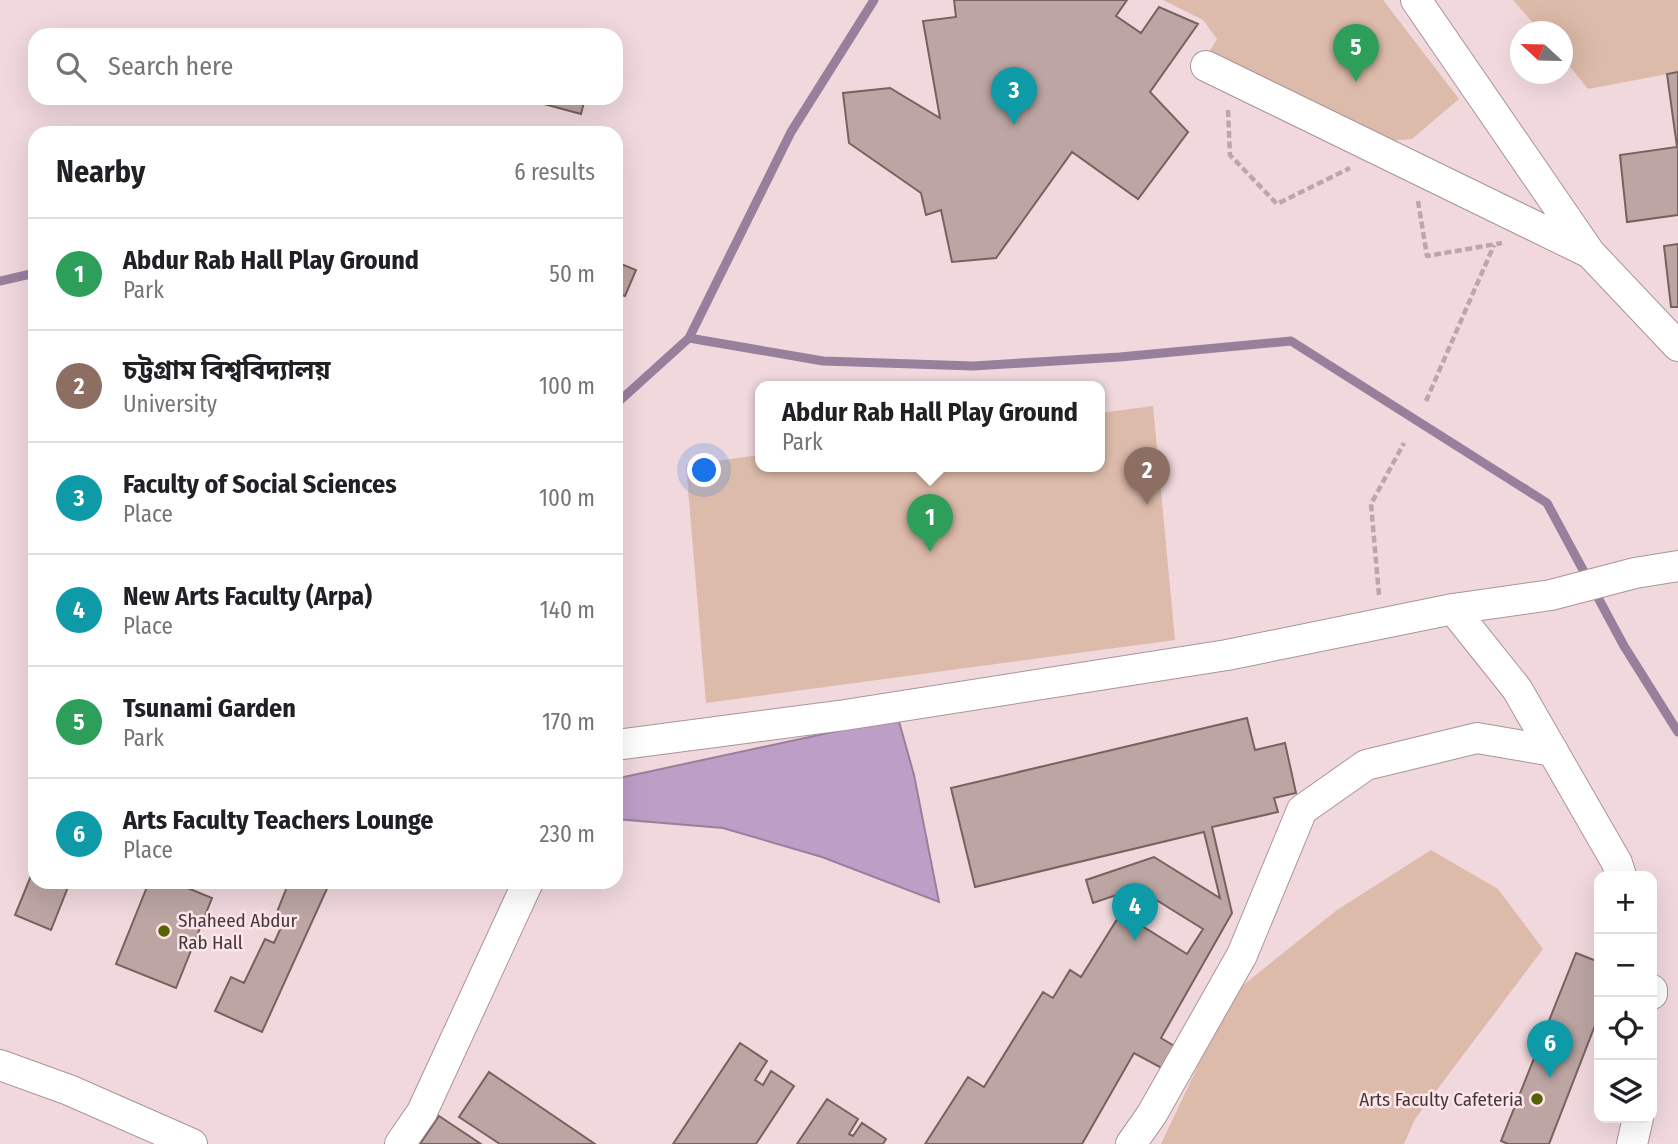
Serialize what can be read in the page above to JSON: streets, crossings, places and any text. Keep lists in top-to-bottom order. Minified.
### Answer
{"places":["Shaheed Abdur Rab Hall","Arts Faculty Cafeteria"],"north":"left","page":{"pins":["5","3","2","1","4","6"],"search":"Search here","heading":["Nearby","6 results"],"list":[{"mark":"1","name":"Abdur Rab Hall Play Ground","note":"Park","value":"50 m"},{"mark":"2","name":"চট্টগ্রাম বিশ্ববিদ্যালয়","note":"University","value":"100 m"},{"mark":"3","name":"Faculty of Social Sciences","note":"Place","value":"100 m"},{"mark":"4","name":"New Arts Faculty (Arpa)","note":"Place","value":"140 m"},{"mark":"5","name":"Tsunami Garden","note":"Park","value":"170 m"},{"mark":"6","name":"Arts Faculty Teachers Lounge","note":"Place","value":"230 m"}],"popup":["Abdur Rab Hall Play Ground","Park"],"map_buttons":["+","−"]}}
